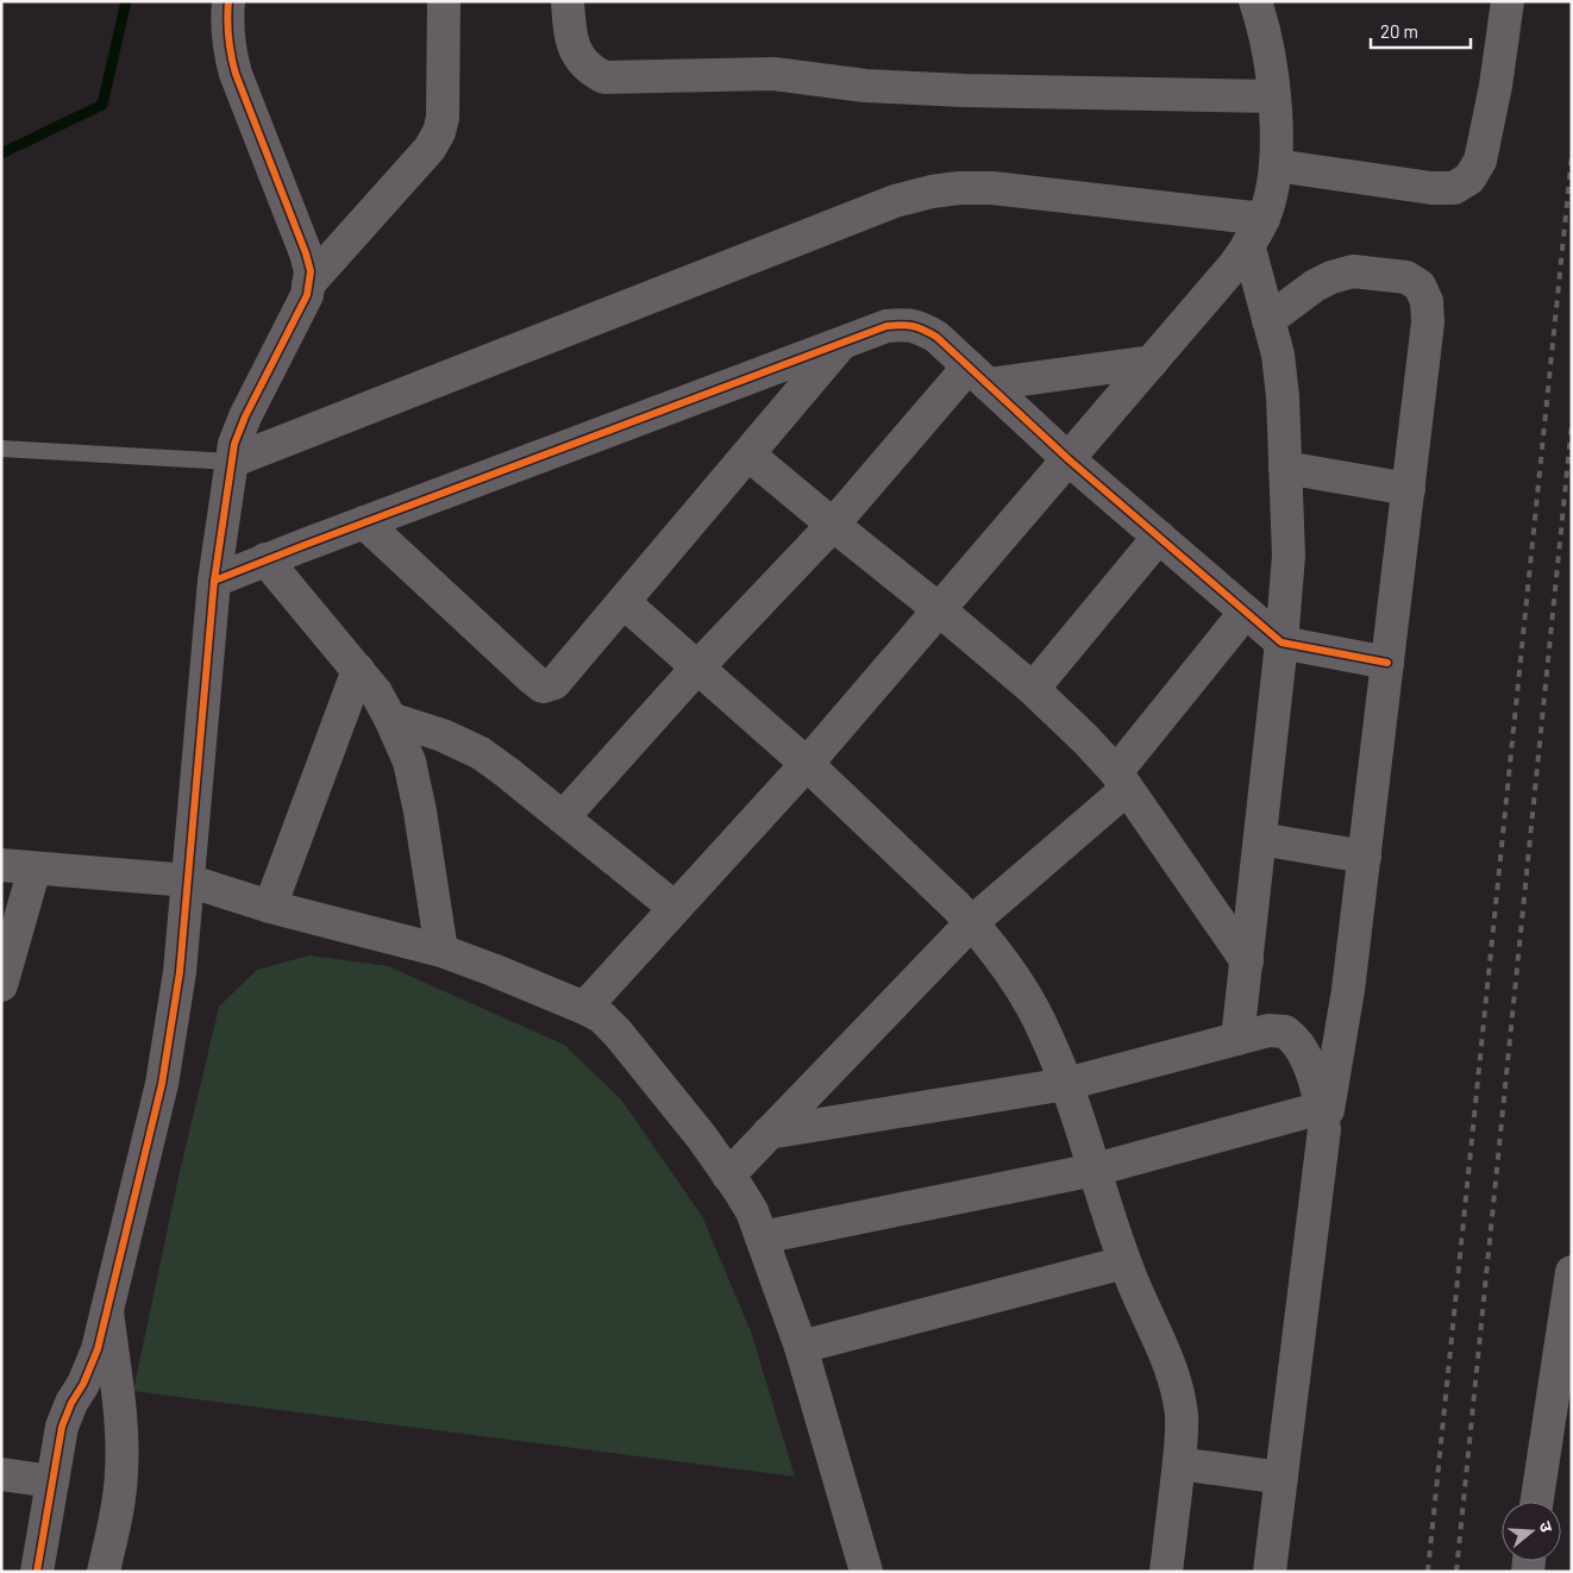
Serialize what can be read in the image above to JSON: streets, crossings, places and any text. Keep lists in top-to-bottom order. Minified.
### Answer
{"scale_bar":"20 m","north":"right"}
